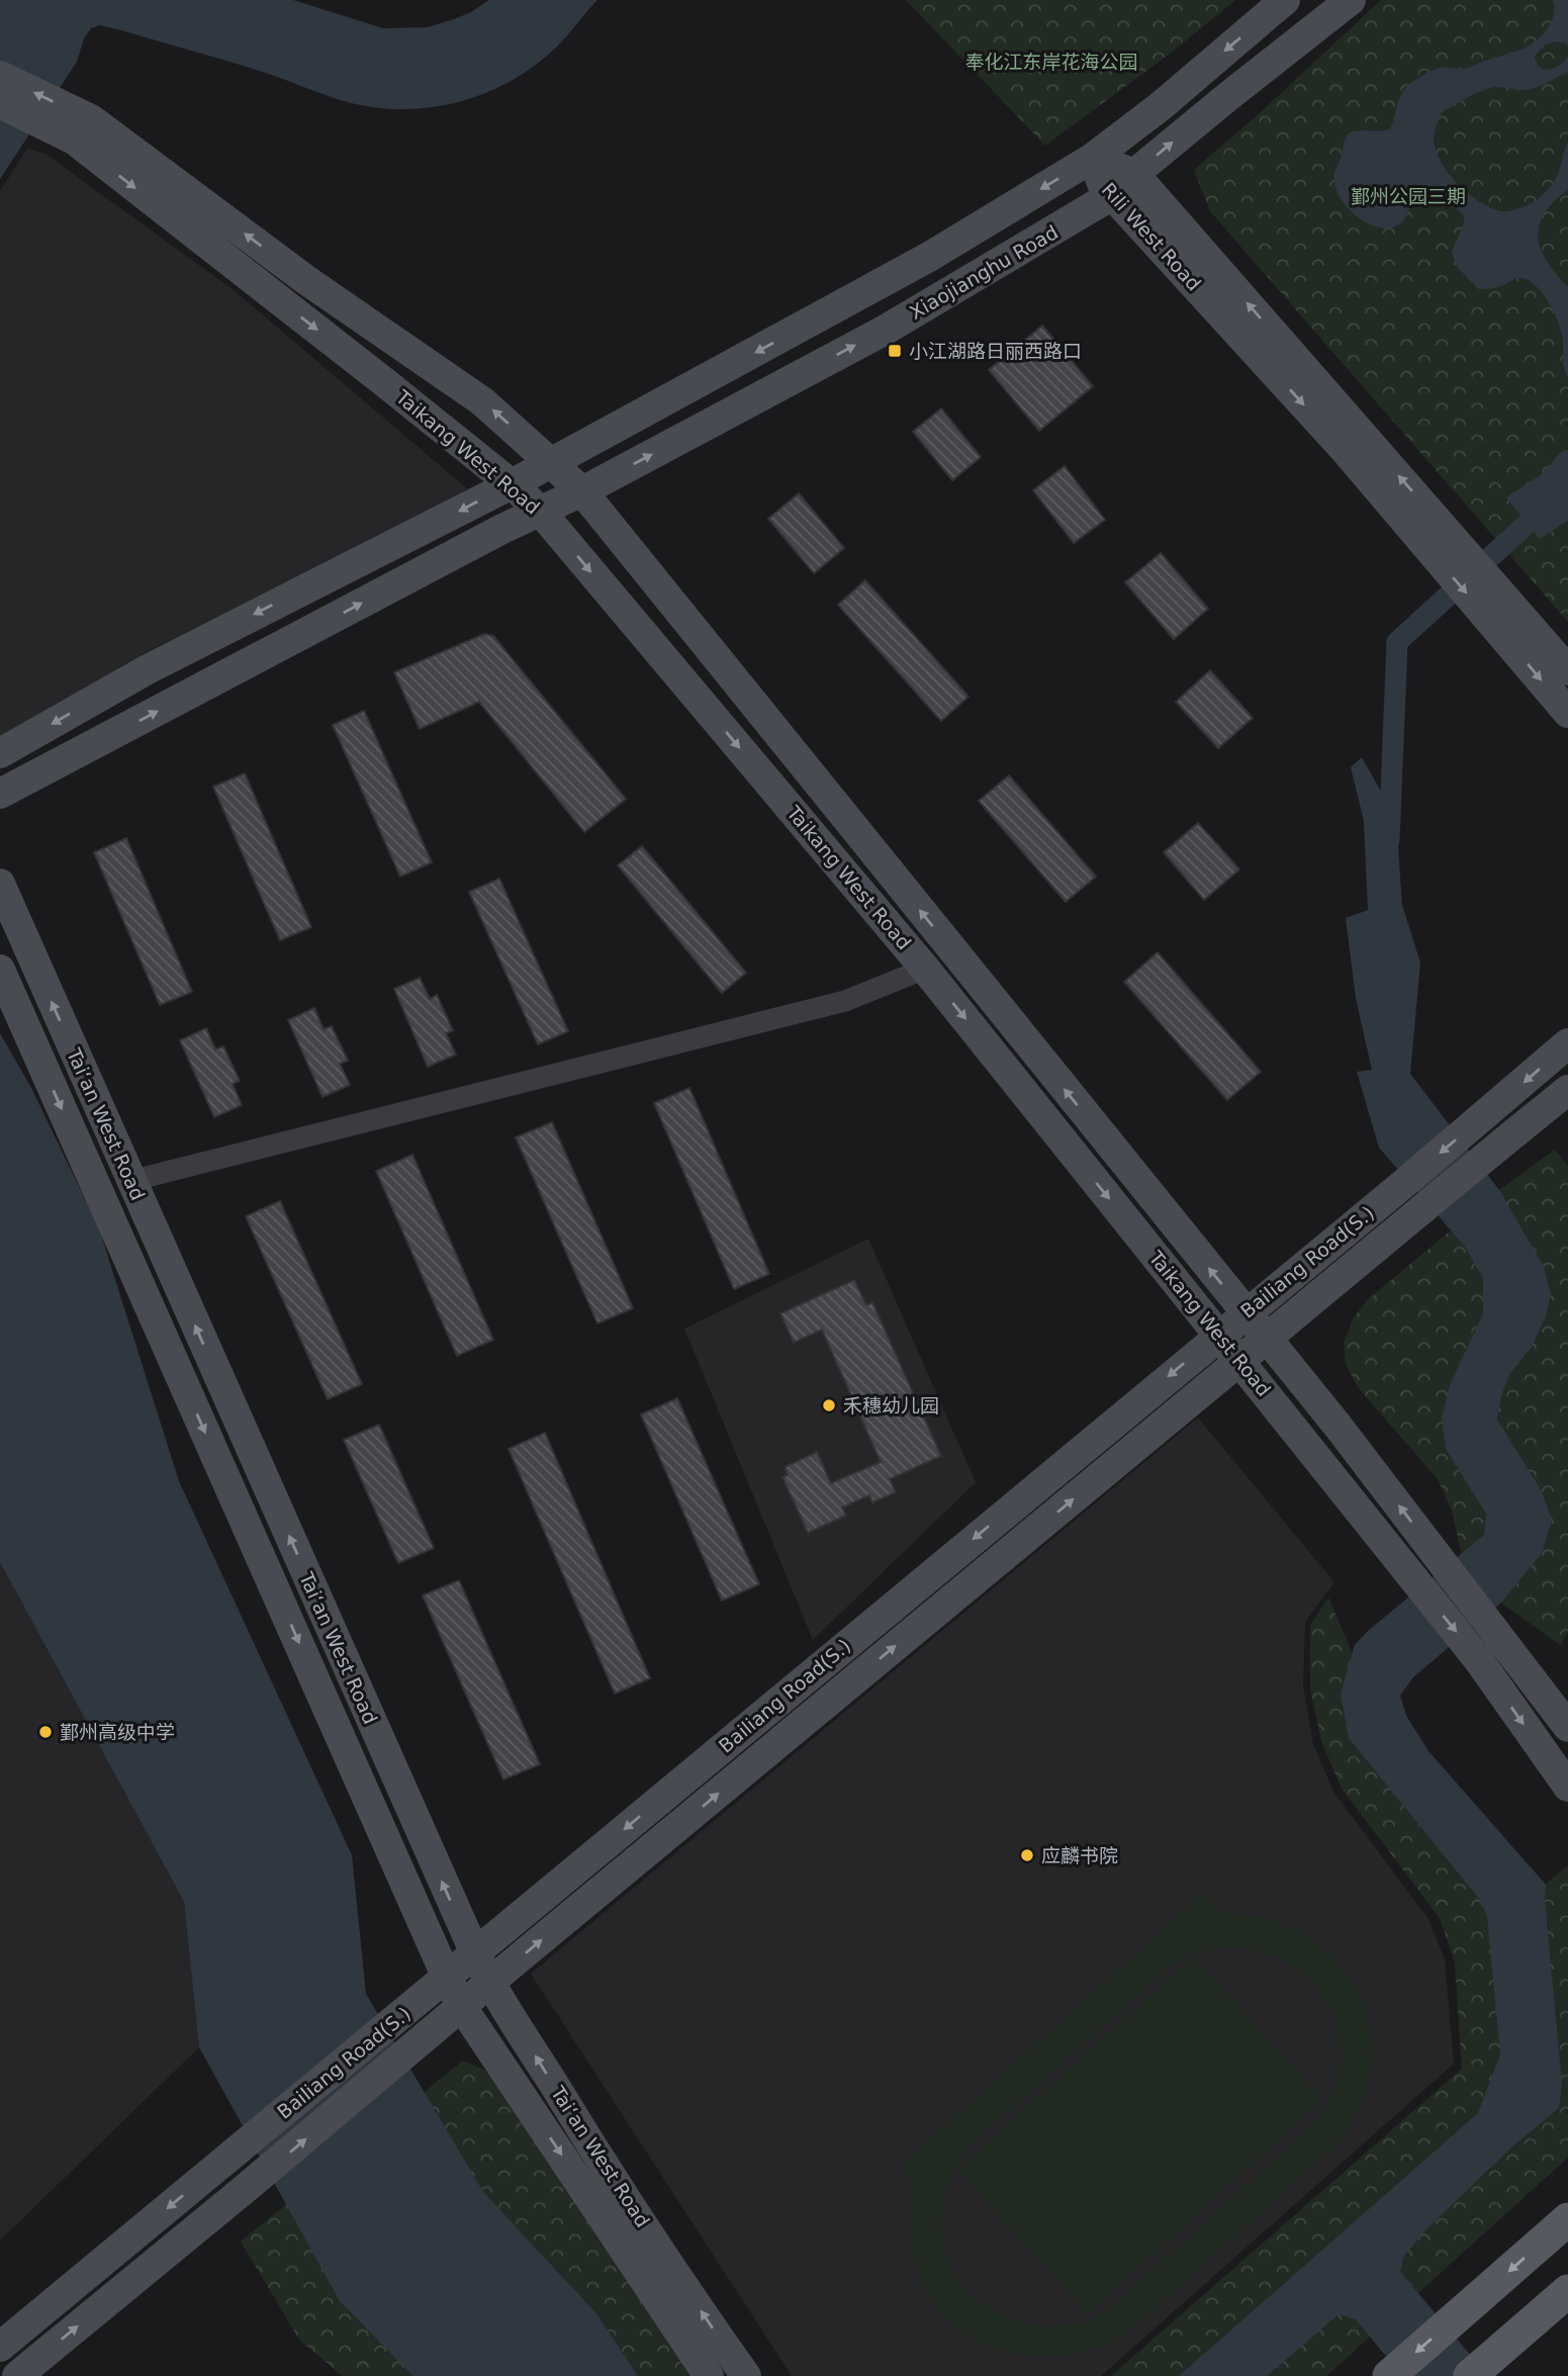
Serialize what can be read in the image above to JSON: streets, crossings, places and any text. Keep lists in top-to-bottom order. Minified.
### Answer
{"streets":{"main road":["Rili West Road","Xiaojianghu Road","Taikang West Road","Tai‘an West Road","Bailiang Road(S.)"]},"crossings":[["Rili West Road","Xiaojianghu Road"],["Xiaojianghu Road","Taikang West Road"],["Taikang West Road","Bailiang Road(S.)"],["Tai‘an West Road","Bailiang Road(S.)"]],"parks":["奉化江东岸花海公园","鄞州公园三期"],"places":{"transit":["小江湖路日丽西路口"],"other":["禾穗幼儿园","鄞州高级中学","应麟书院"]}}
